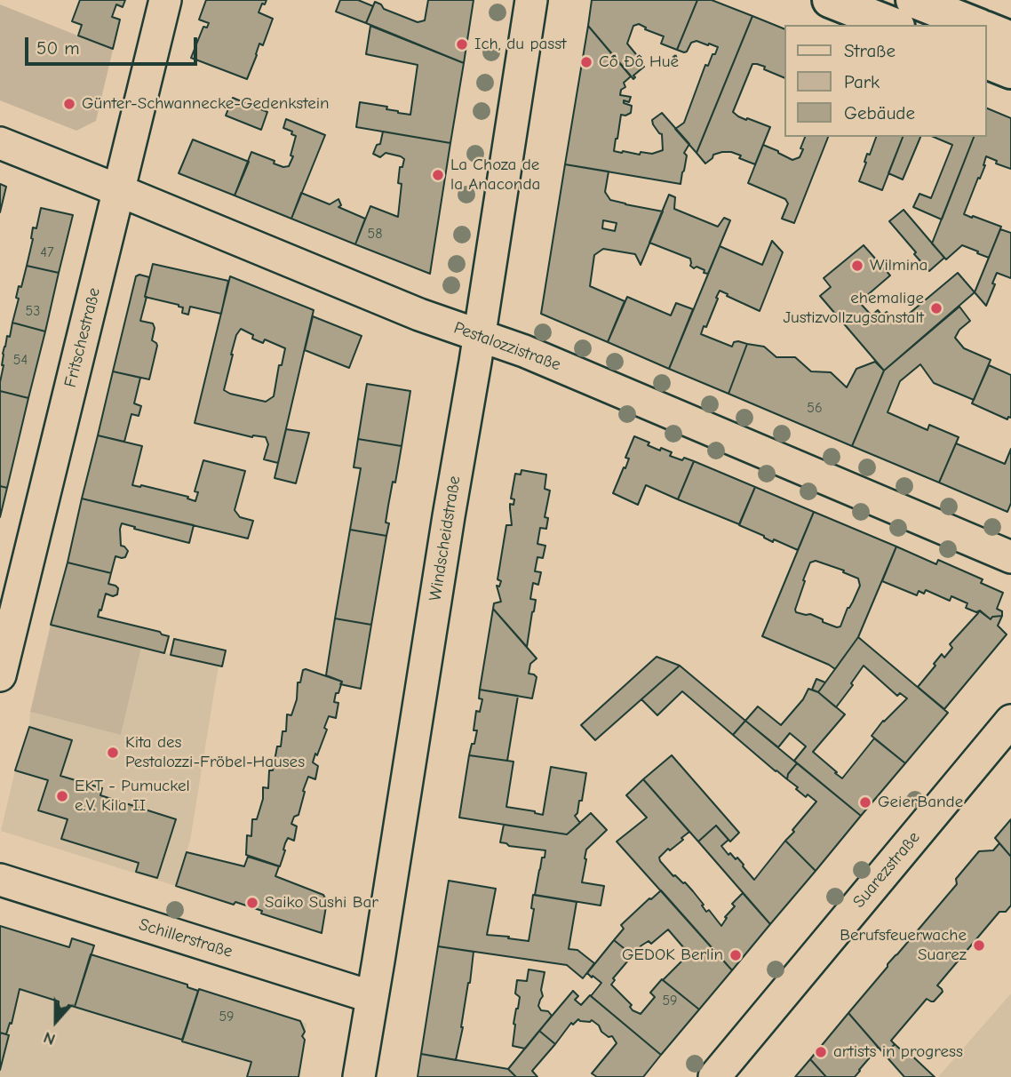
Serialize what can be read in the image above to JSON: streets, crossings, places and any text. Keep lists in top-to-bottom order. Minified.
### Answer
{"streets":{"street":["Fritschestraße","Pestalozzistraße","Windscheidstraße","Suarezstraße","Schillerstraße"]},"crossings":[["Fritschestraße","Pestalozzistraße"],["Pestalozzistraße","Windscheidstraße"],["Windscheidstraße","Schillerstraße"]],"places":["Ich, du passt","Cố Đô Huế","Günter-Schwannecke-Gedenkstein","La Choza de la Anaconda","Wilmina","ehemalige Justizvollzugsanstalt","Kita des Pestalozzi-Fröbel-Hauses","EKT - Pumuckel e.V. Kila II","GeierBande","Saiko Sushi Bar","Berufsfeuerwache Suarez","GEDOK Berlin","artists in progress"],"house_numbers":["58","47","53","54","56","59","59"],"legend":["Straße","Park","Gebäude"],"scale_bar":"50 m","north":"bottom"}
